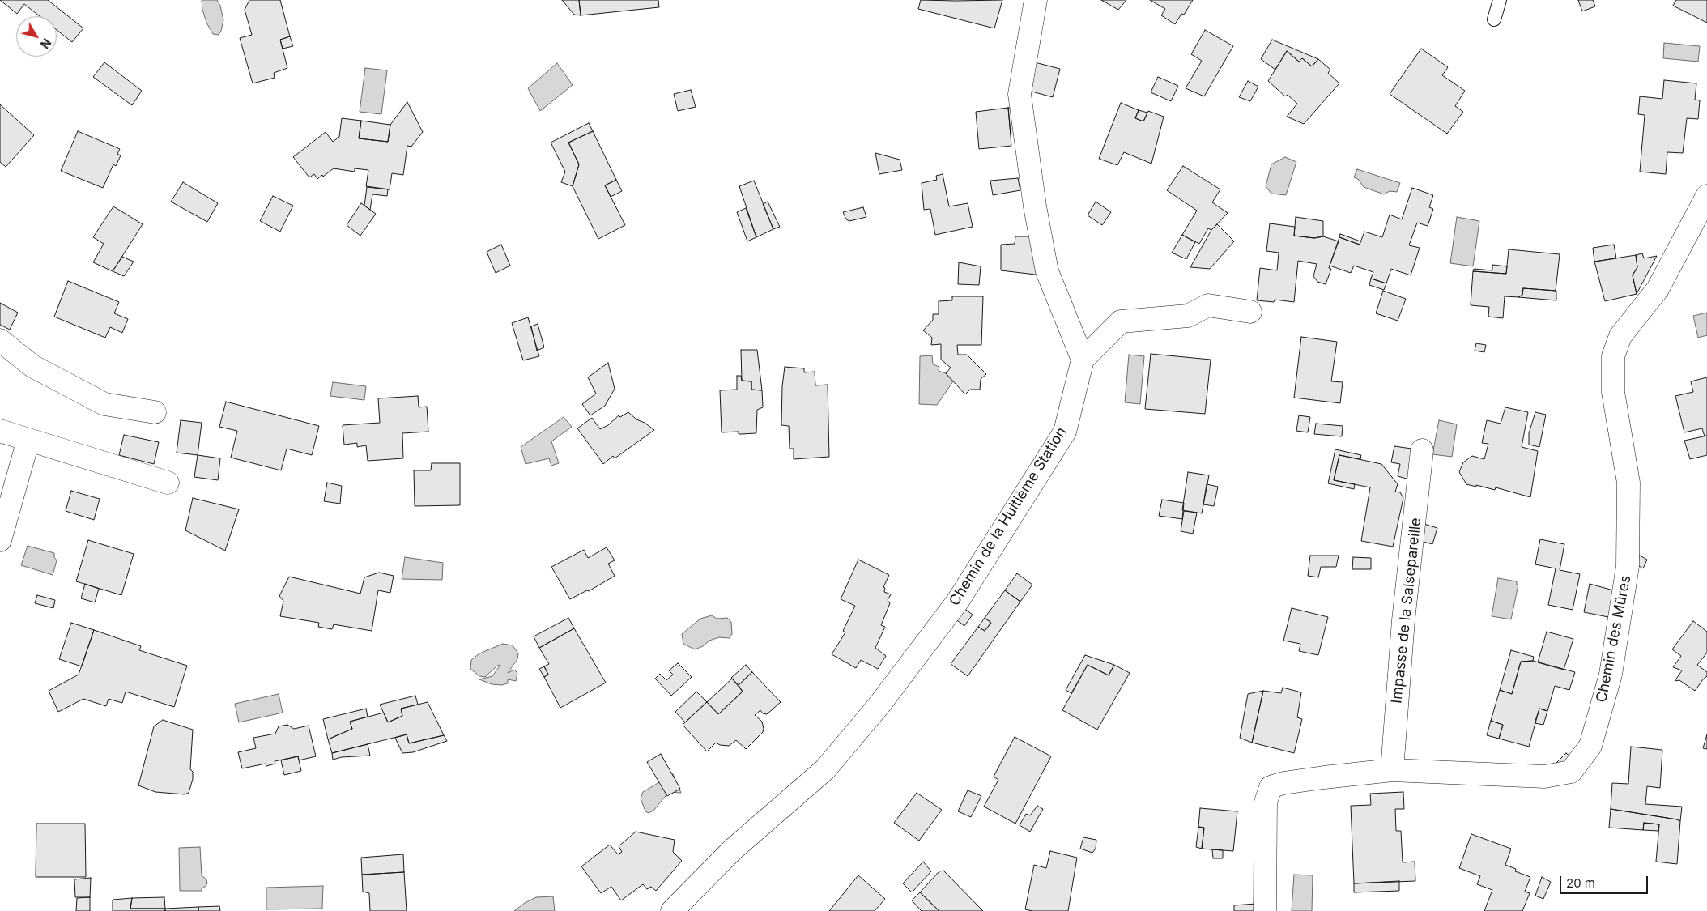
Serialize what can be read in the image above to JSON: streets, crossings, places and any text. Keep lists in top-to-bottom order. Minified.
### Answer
{"streets":{"street":["Chemin de la Huitième Station","Impasse de la Salsepareille","Chemin des Mûres"]},"crossings":[["Impasse de la Salsepareille","Chemin des Mûres"]],"scale_bar":"20 m","north":"bottom right"}
